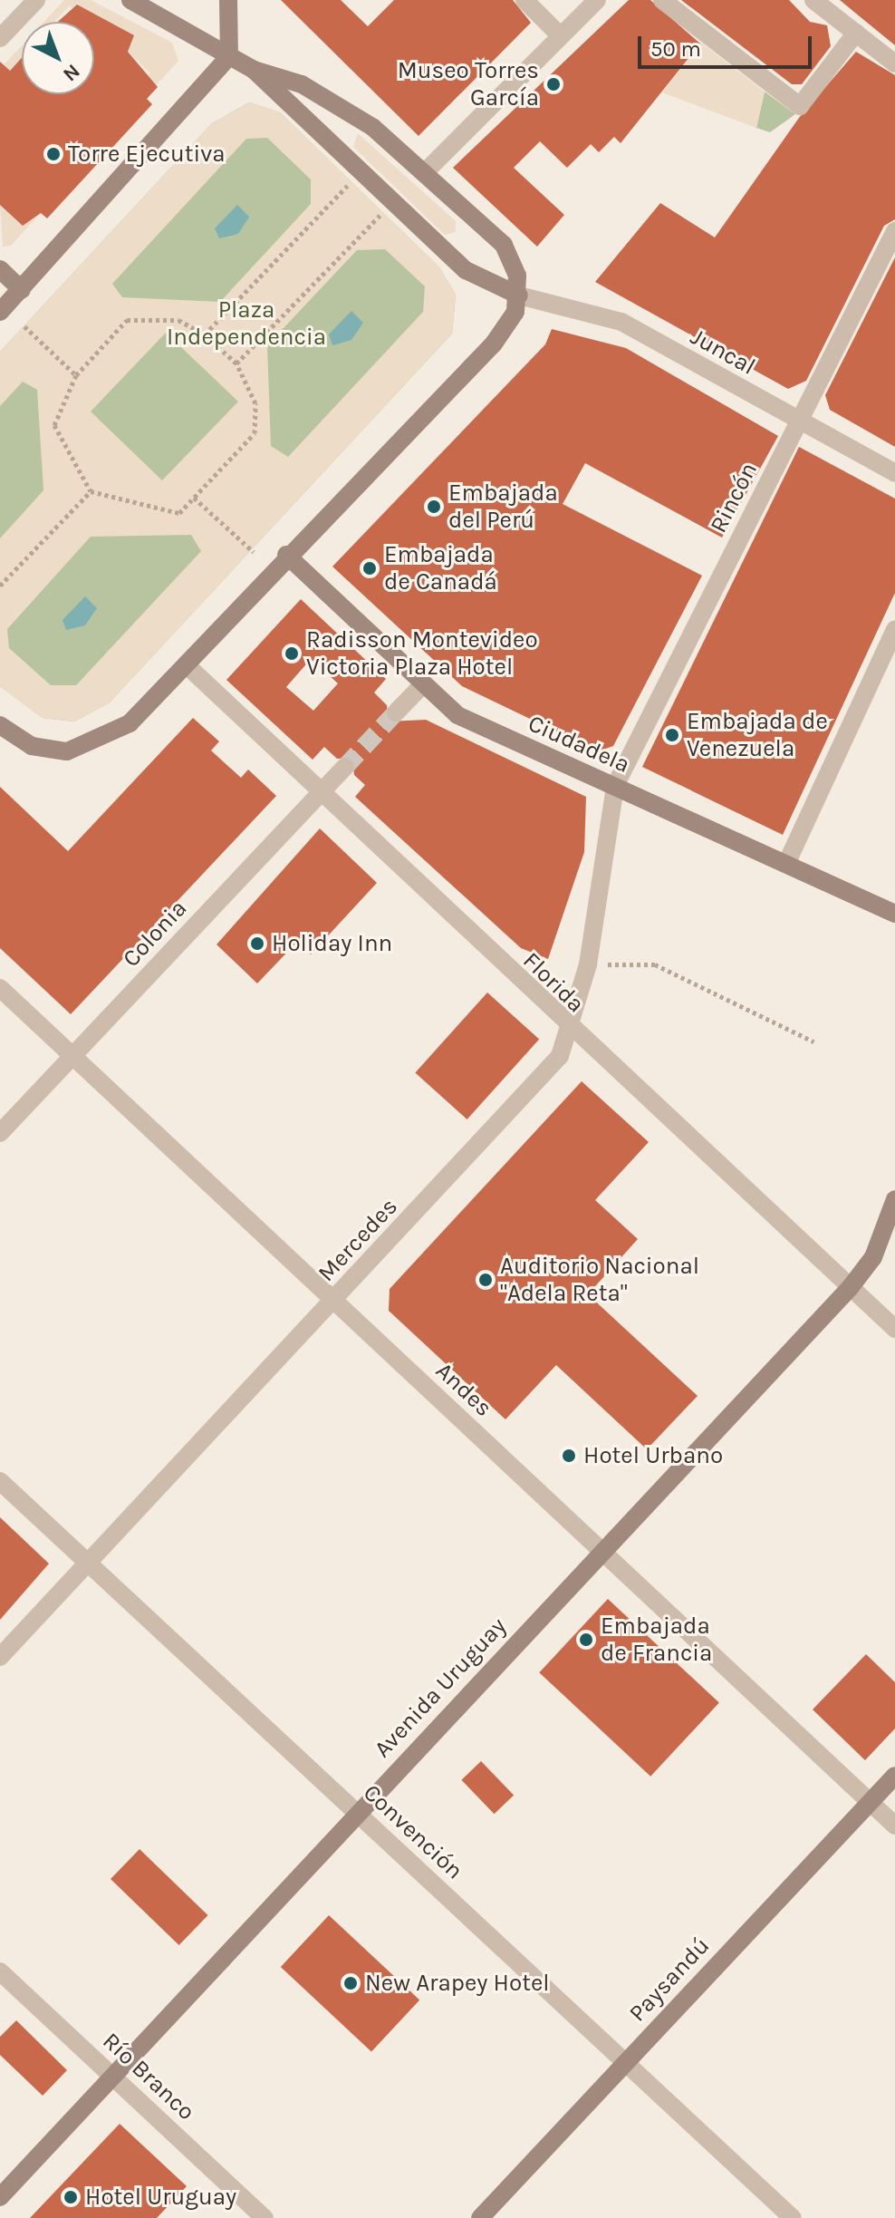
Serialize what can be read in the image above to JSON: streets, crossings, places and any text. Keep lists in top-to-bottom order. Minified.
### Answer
{"streets":{"street":["Juncal","Rincón","Ciudadela","Colonia","Florida","Mercedes","Andes","Avenida Uruguay","Convención","Paysandú","Río Branco"]},"crossings":[["Juncal","Rincón"],["Rincón","Ciudadela"],["Rincón","Mercedes"],["Ciudadela","Mercedes"],["Colonia","Florida"],["Colonia","Andes"],["Florida","Mercedes"],["Florida","Avenida Uruguay"],["Mercedes","Andes"],["Mercedes","Convención"],["Andes","Avenida Uruguay"],["Andes","Paysandú"],["Avenida Uruguay","Convención"],["Avenida Uruguay","Río Branco"],["Convención","Paysandú"]],"parks":["Plaza Independencia"],"places":["Museo Torres García","Torre Ejecutiva","Embajada del Perú","Embajada de Canadá","Radisson Montevideo Victoria Plaza Hotel","Embajada de Venezuela","Holiday Inn","Auditorio Nacional \"Adela Reta\"","Hotel Urbano","Embajada de Francia","New Arapey Hotel","Hotel Uruguay"],"scale_bar":"50 m","north":"bottom right"}
